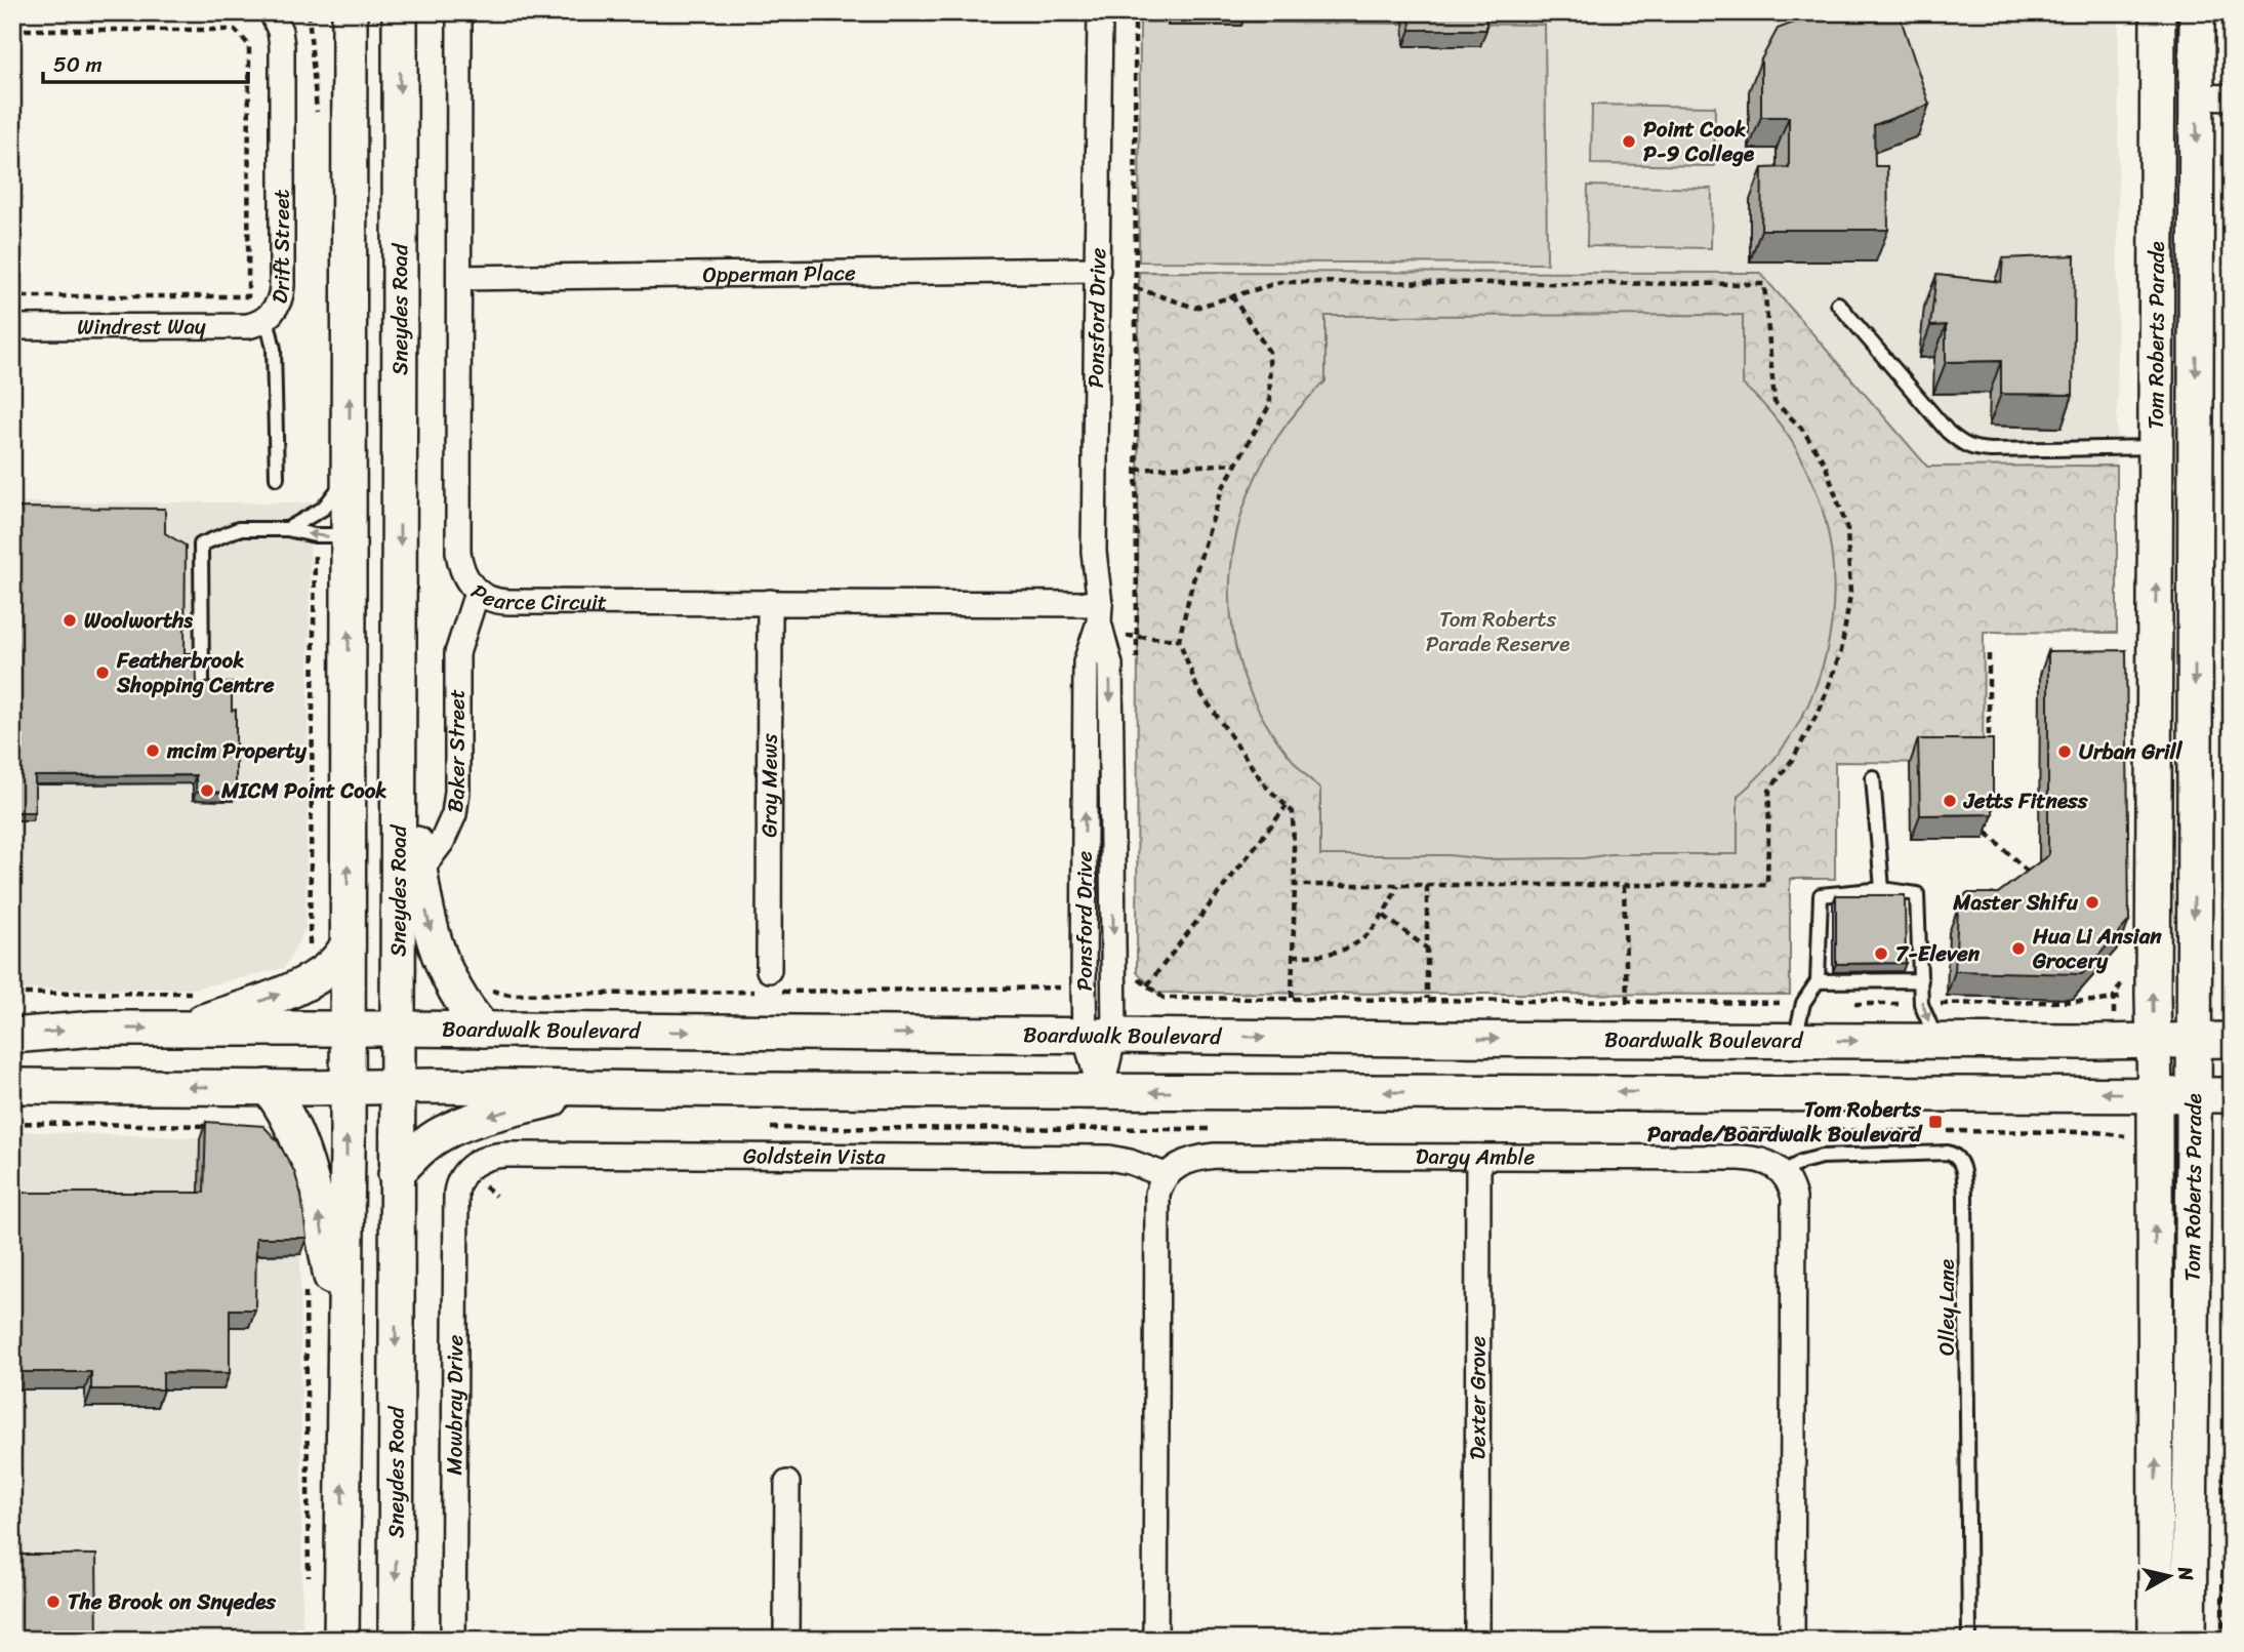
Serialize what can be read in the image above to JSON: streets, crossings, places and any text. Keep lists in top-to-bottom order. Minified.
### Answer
{"streets":{"main road":["Sneydes Road","Tom Roberts Parade","Boardwalk Boulevard"],"street":["Drift Street","Opperman Place","Ponsford Drive","Windrest Way","Pearce Circuit","Baker Street","Gray Mews","Goldstein Vista","Dargy Amble","Dexter Grove","Mowbray Drive"],"lane":["Olley Lane"]},"crossings":[["Drift Street","Windrest Way"],["Opperman Place","Ponsford Drive"],["Opperman Place","Pearce Circuit"],["Sneydes Road","Baker Street"],["Sneydes Road","Boardwalk Boulevard"],["Ponsford Drive","Pearce Circuit"],["Ponsford Drive","Boardwalk Boulevard"],["Tom Roberts Parade","Boardwalk Boulevard"],["Pearce Circuit","Baker Street"],["Pearce Circuit","Gray Mews"],["Goldstein Vista","Dargy Amble"],["Goldstein Vista","Mowbray Drive"],["Dargy Amble","Olley Lane"],["Dargy Amble","Dexter Grove"]],"parks":["Tom Roberts Parade Reserve"],"places":{"other":["Point Cook P-9 College","Woolworths","Featherbrook Shopping Centre","mcim Property","Urban Grill","MICM Point Cook","Jetts Fitness","Master Shifu","Hua Li Ansian Grocery","7-Eleven","The Brook on Snyedes"],"transit":["Tom Roberts Parade/Boardwalk Boulevard"]},"scale_bar":"50 m","north":"right"}
